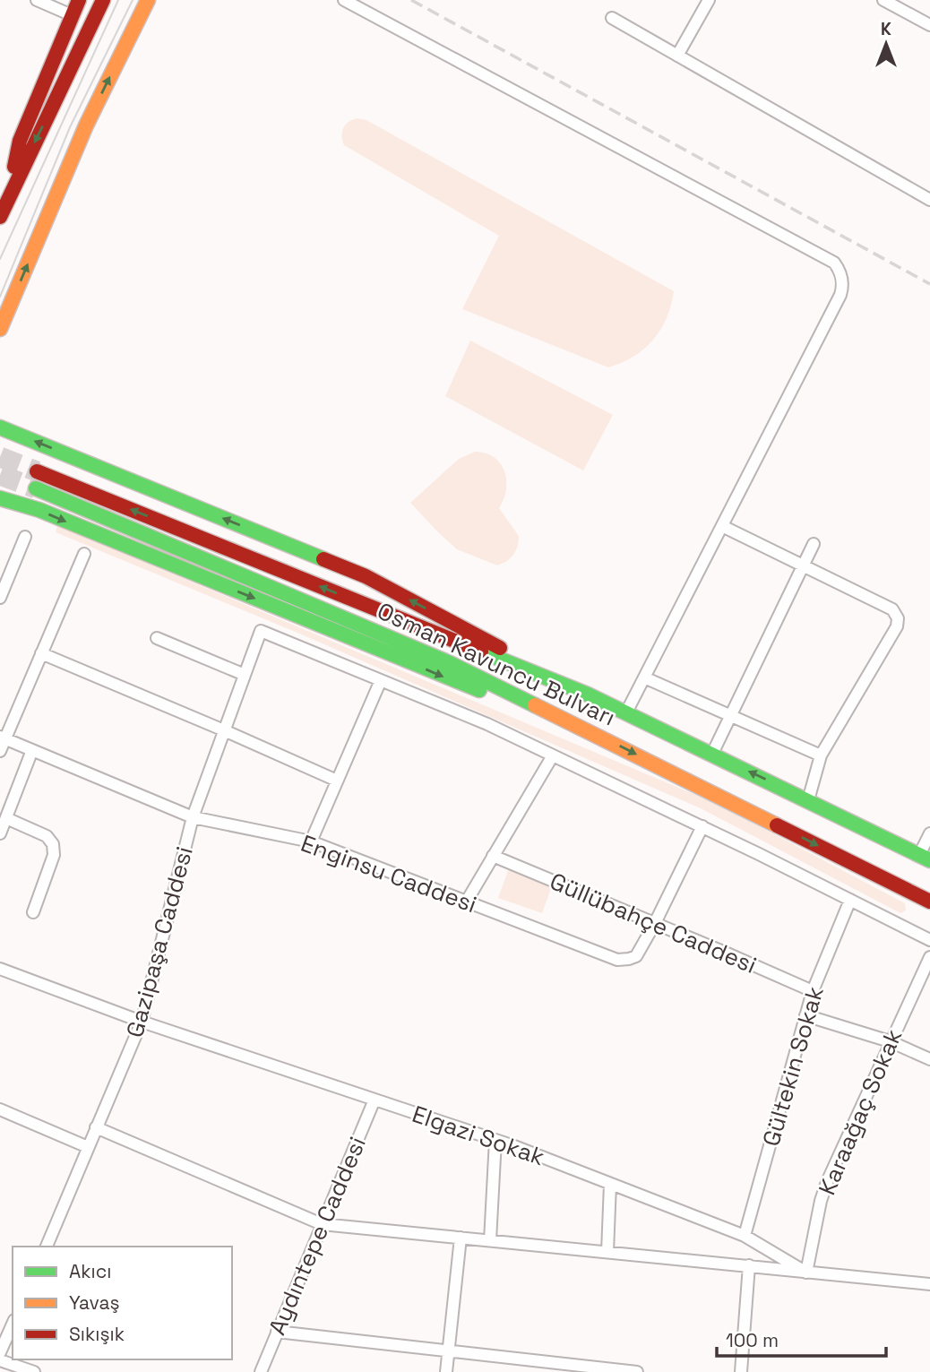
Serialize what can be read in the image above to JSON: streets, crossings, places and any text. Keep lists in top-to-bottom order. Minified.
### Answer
{"streets":{"highway":["Osman Kavuncu Bulvarı"],"street":["Enginsu Caddesi","Güllübahçe Caddesi","Gazipaşa Caddesi","Gültekin Sokak","Karaağaç Sokak","Elgazi Sokak","Aydıntepe Caddesi"]},"crossings":[["Enginsu Caddesi","Güllübahçe Caddesi"],["Enginsu Caddesi","Gazipaşa Caddesi"],["Güllübahçe Caddesi","Gültekin Sokak"],["Gazipaşa Caddesi","Elgazi Sokak"],["Gültekin Sokak","Elgazi Sokak"],["Karaağaç Sokak","Elgazi Sokak"],["Elgazi Sokak","Aydıntepe Caddesi"]],"legend":["Akıcı","Yavaş","Sıkışık"],"scale_bar":"100 m","north":"top"}
